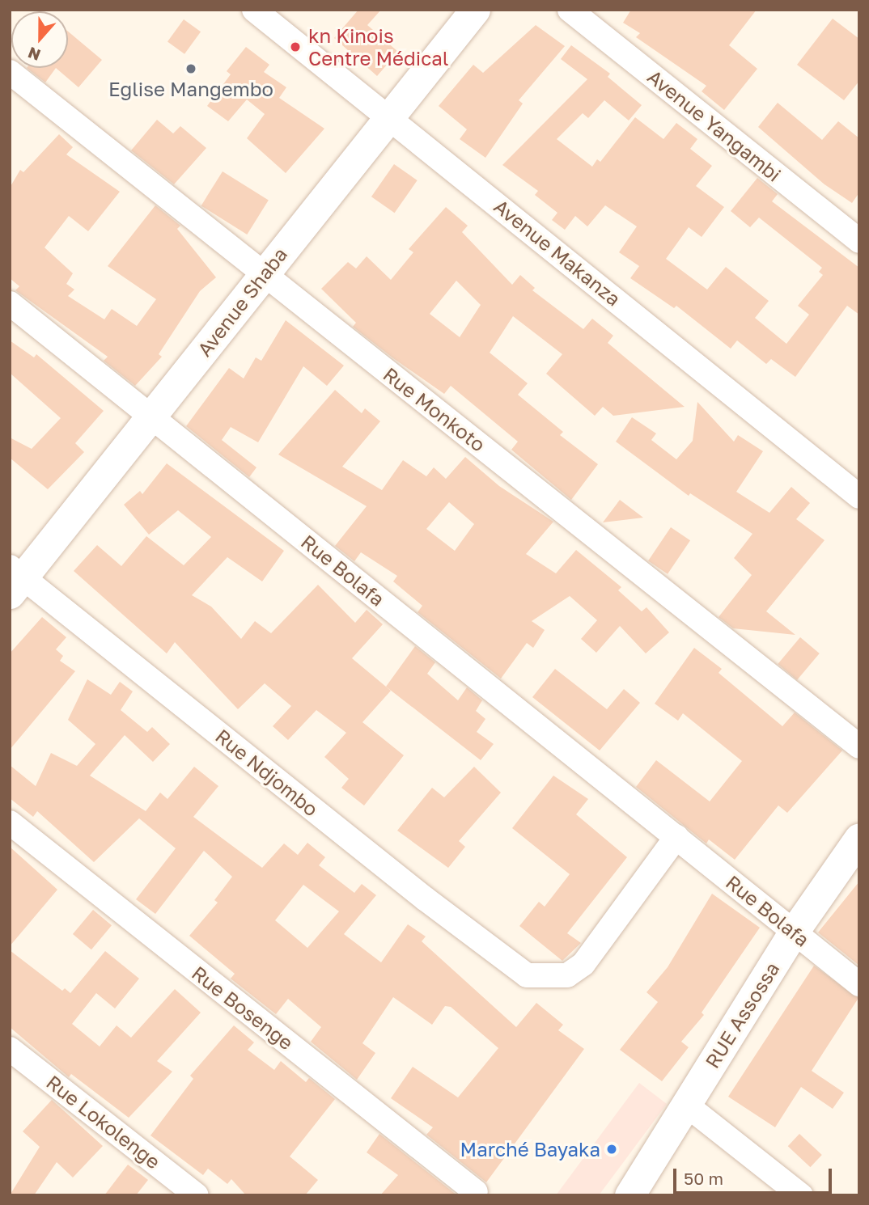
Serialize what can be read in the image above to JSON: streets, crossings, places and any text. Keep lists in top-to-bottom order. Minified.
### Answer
{"streets":{"street":["Avenue Yangambi","Avenue Makanza","Avenue Shaba","Rue Monkoto","Rue Bolafa","Rue Ndjombo","Rue Bosenge","RUE Assossa","Rue Lokolenge"]},"crossings":[["Avenue Makanza","Avenue Shaba"],["Avenue Shaba","Rue Monkoto"],["Avenue Shaba","Rue Bolafa"],["Avenue Shaba","Rue Ndjombo"],["Rue Bolafa","Rue Ndjombo"],["Rue Bolafa","RUE Assossa"]],"places":["kn Kinois Centre Médical","Eglise Mangembo","Marché Bayaka"],"scale_bar":"50 m","north":"bottom"}
